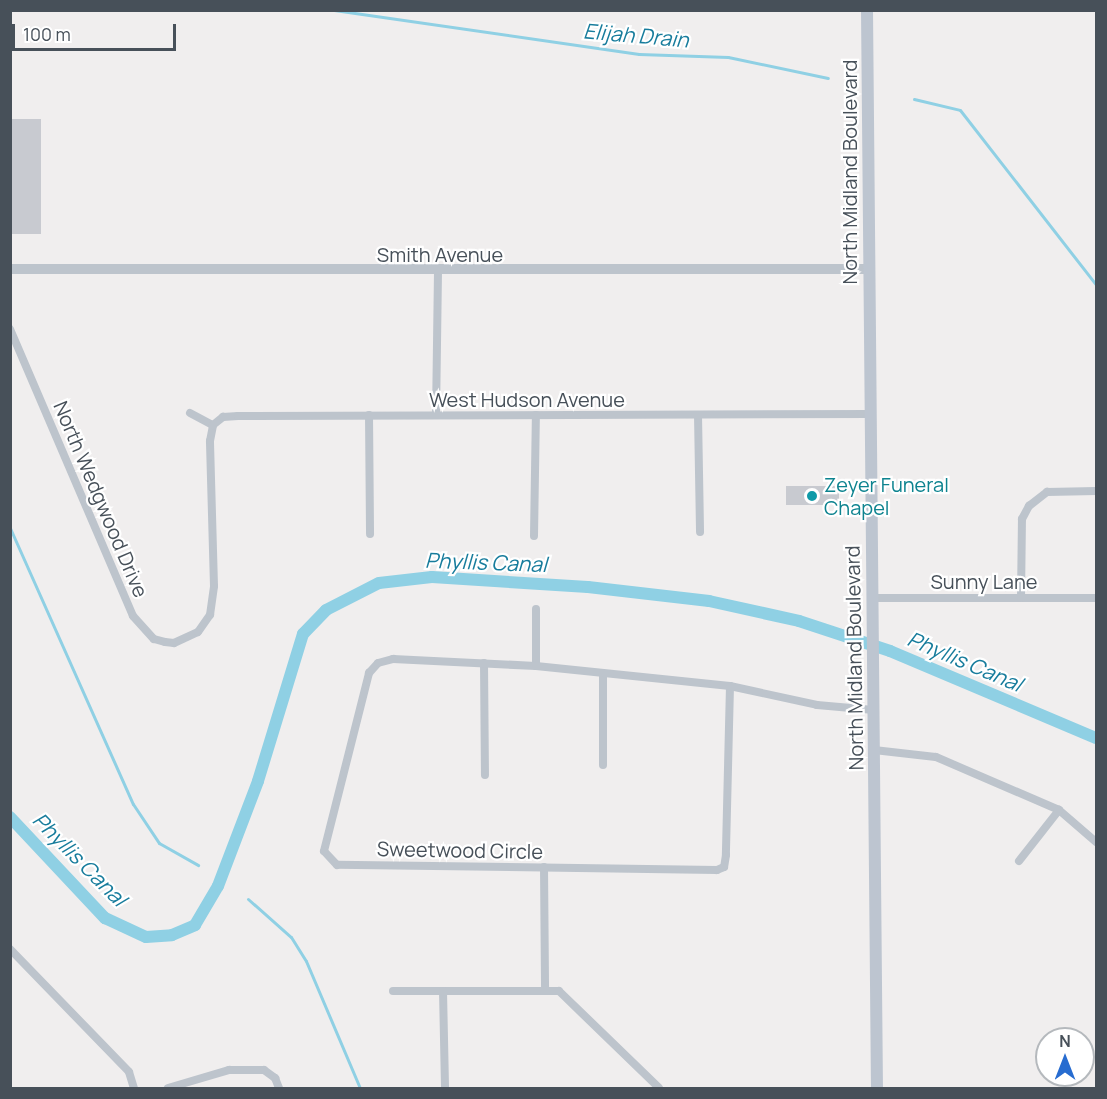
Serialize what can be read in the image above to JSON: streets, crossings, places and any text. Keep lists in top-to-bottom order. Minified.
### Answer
{"streets":{"main road":["North Midland Boulevard"],"street":["Smith Avenue","West Hudson Avenue","North Wedgwood Drive","Sunny Lane","Sweetwood Circle"]},"crossings":[["North Midland Boulevard","Smith Avenue"],["North Midland Boulevard","West Hudson Avenue"],["North Midland Boulevard","Sunny Lane"],["North Midland Boulevard","Sweetwood Circle"],["West Hudson Avenue","North Wedgwood Drive"]],"water":["Elijah Drain","Phyllis Canal"],"places":["Zeyer Funeral Chapel"],"scale_bar":"100 m","north":"top"}
